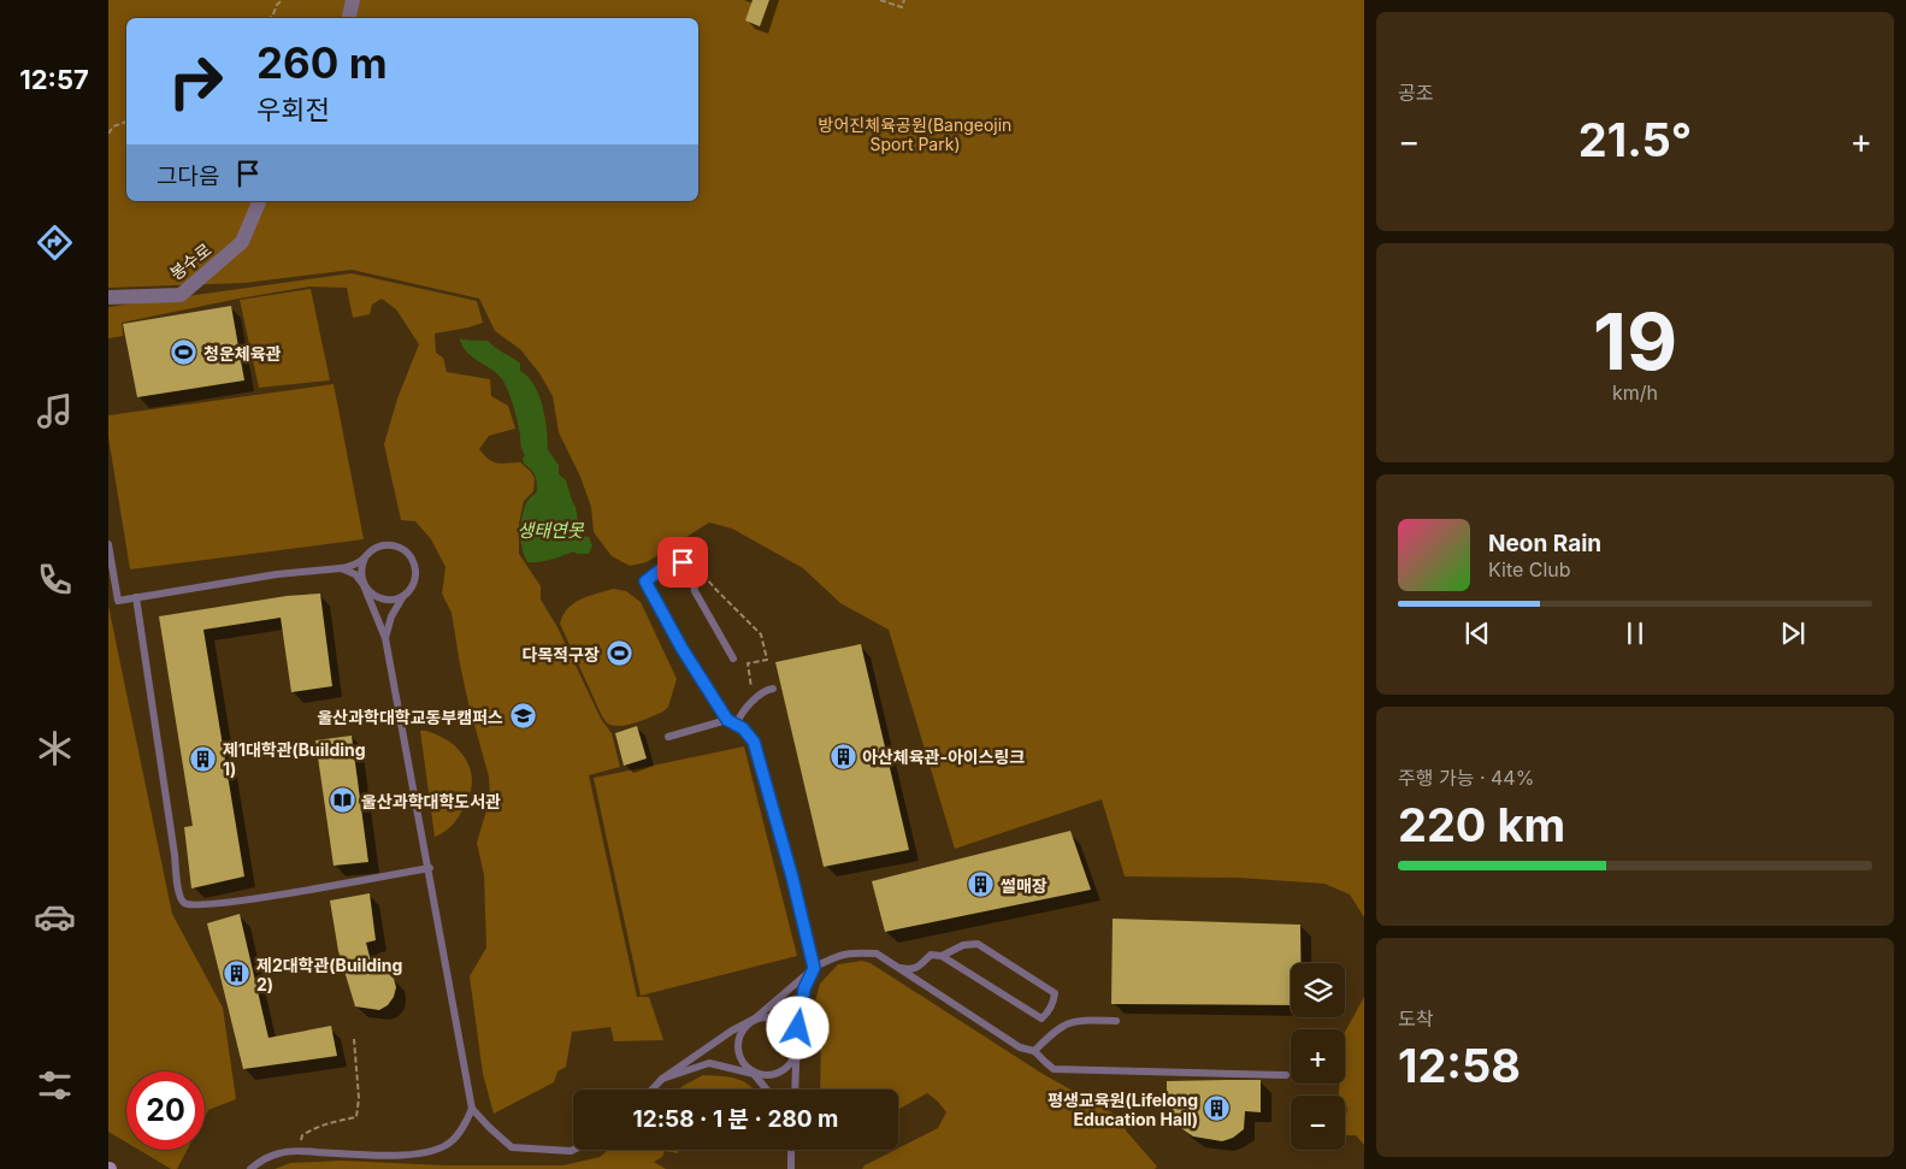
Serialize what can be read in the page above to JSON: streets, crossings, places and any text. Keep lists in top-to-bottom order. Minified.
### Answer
{"streets":{"street":["봉수로"]},"water":["생태연못"],"parks":["방어진체육공원(Bangeojin Sport Park)"],"places":{"sports":["청운체육관","다목적구장"],"school or university":["울산과학대학교동부캠퍼스"],"building":["아산체육관-아이스링크","제1대학관(Building 1)","썰매장","제2대학관(Building 2)","평생교육원(Lifelong Education Hall)"],"library":["울산과학대학도서관"]},"page":{"tabs":"12:57","tile":["공조",["19","km/h"],["주행 가능 · 44%","220 km"],["도착","12:58"]],"turn":["260 m","우회전"],"heat":["−","21.5°","+"],"then":"그다음","song":["Neon Rain","Kite Club"],"map_buttons":["+","−"],"limit":"20","trip":"12:58 · 1 분 · 280 m"}}
